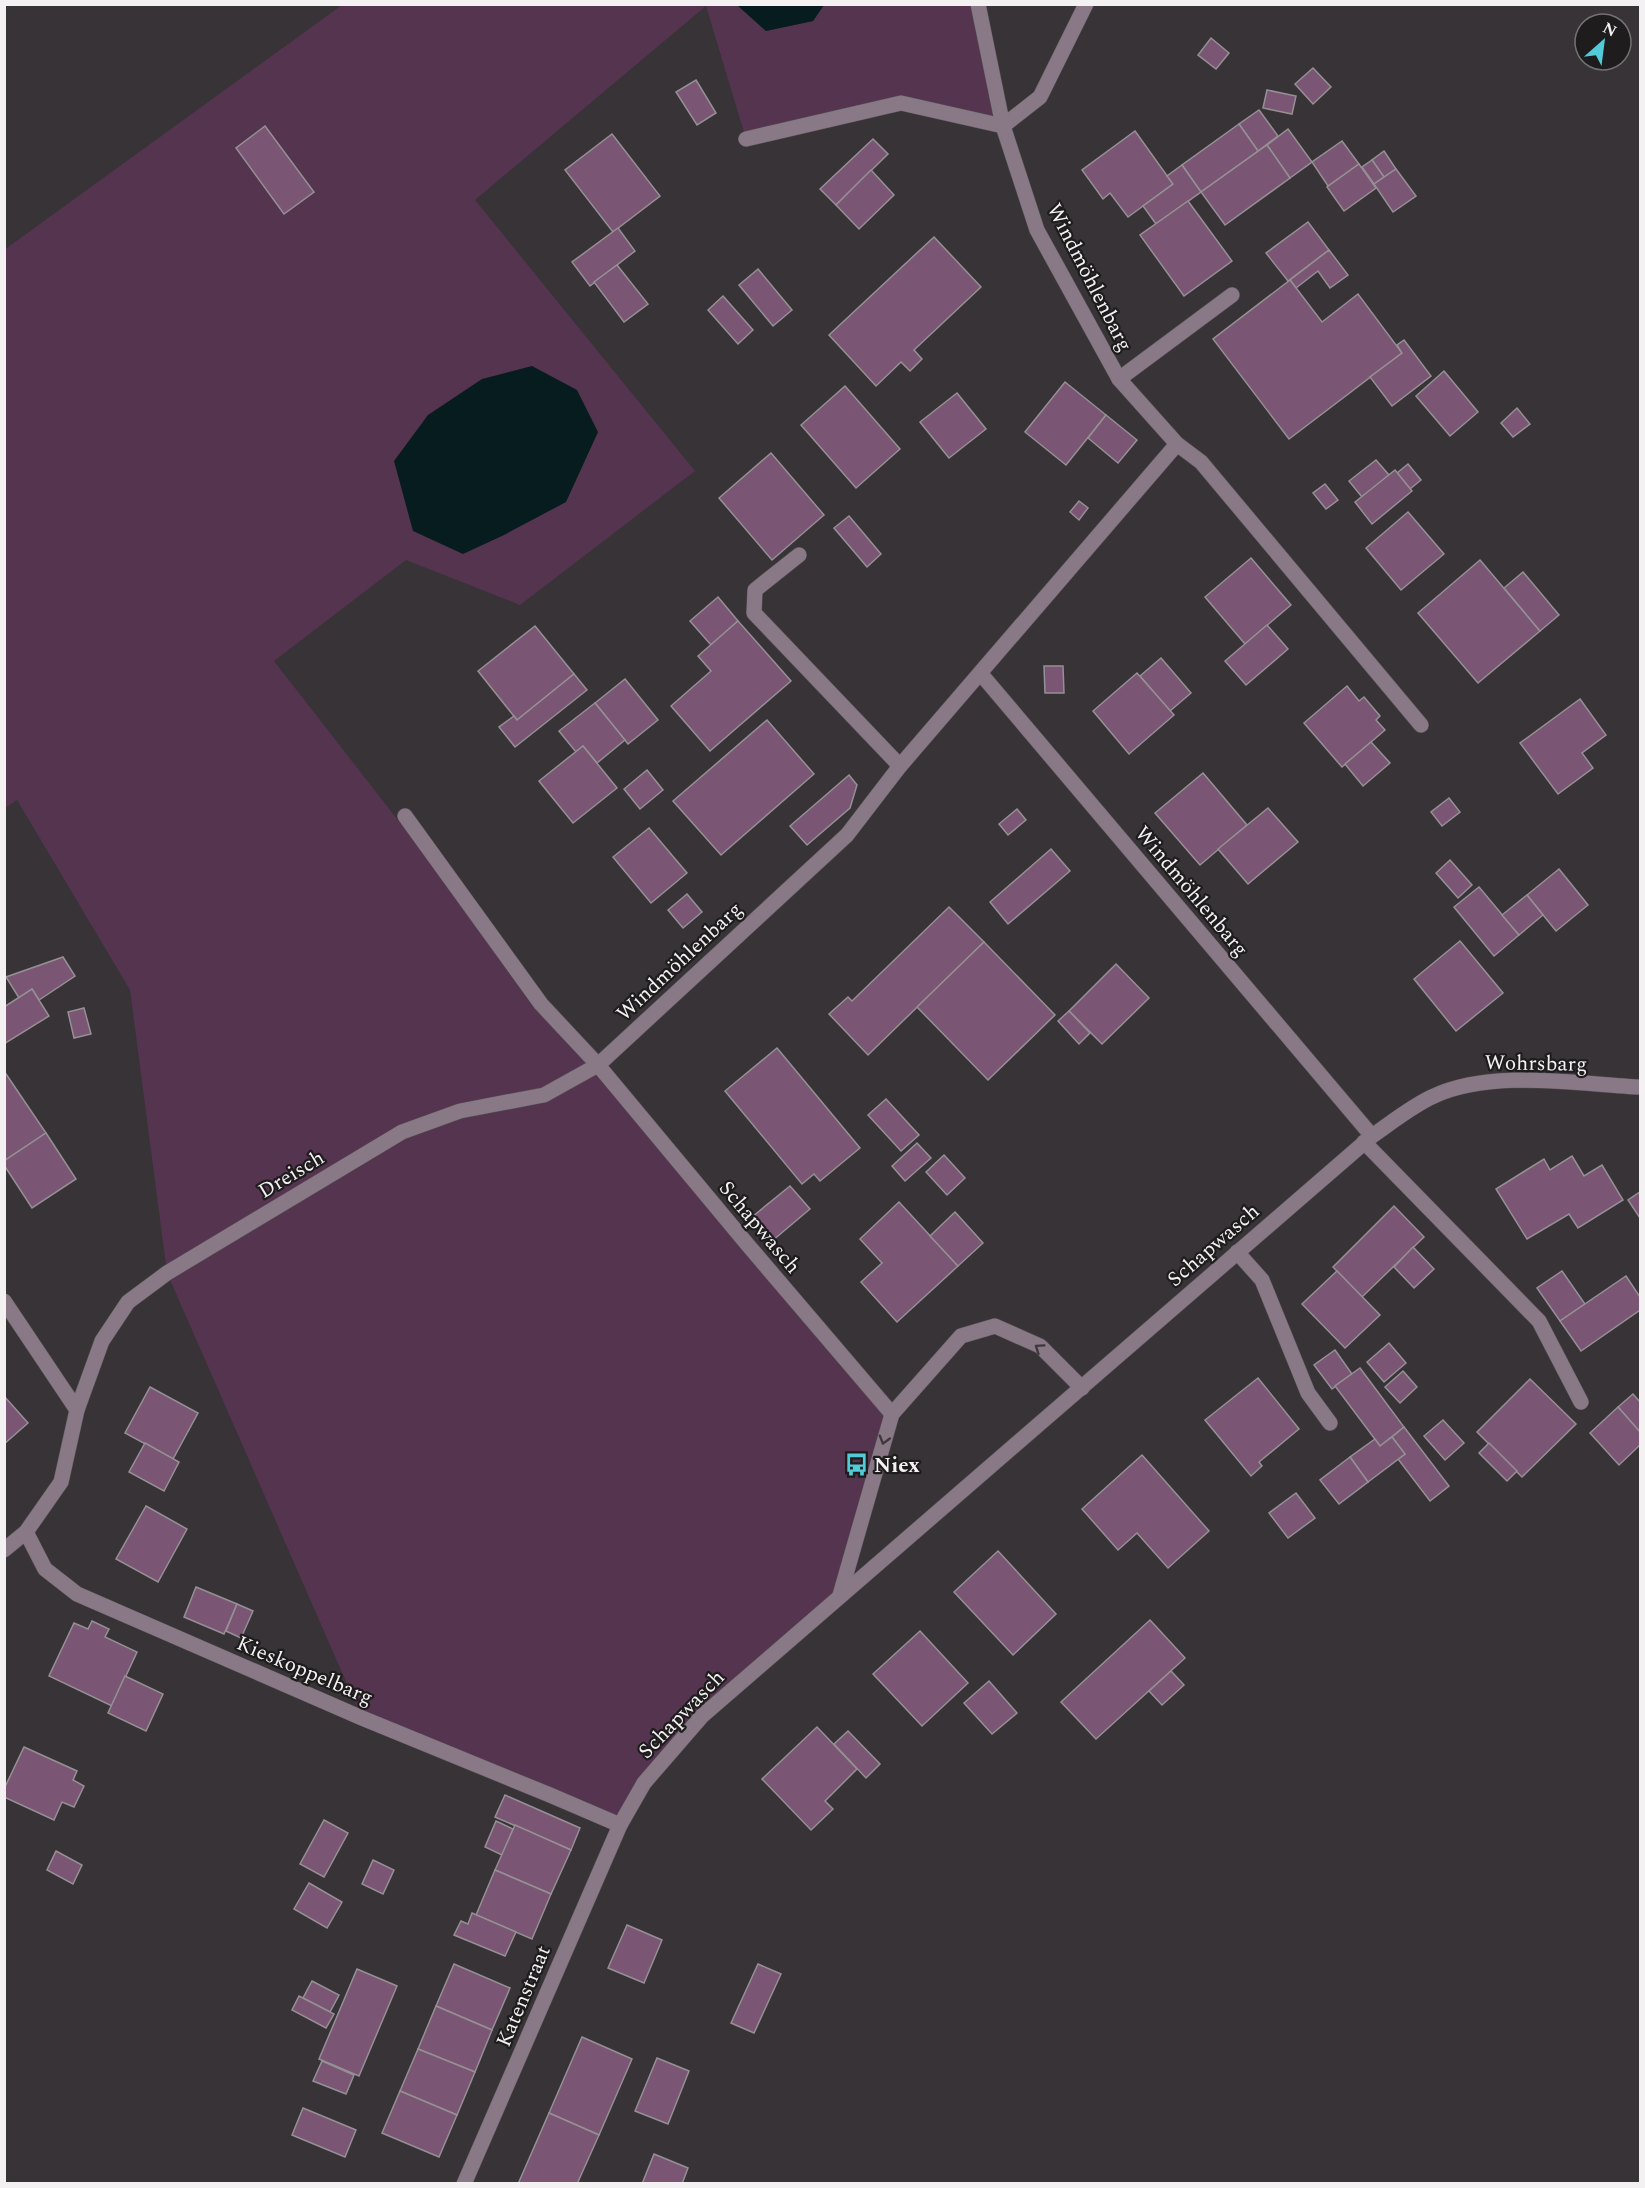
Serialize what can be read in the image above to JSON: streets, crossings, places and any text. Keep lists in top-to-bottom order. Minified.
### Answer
{"streets":{"street":["Windmöhlenbarg","Wohrsbarg","Dreisch","Schapwasch","Kieskoppelbarg","Katenstraat"]},"crossings":[["Windmöhlenbarg","Wohrsbarg"],["Windmöhlenbarg","Dreisch"],["Windmöhlenbarg","Schapwasch"],["Wohrsbarg","Schapwasch"],["Dreisch","Schapwasch"],["Dreisch","Kieskoppelbarg"],["Schapwasch","Kieskoppelbarg"],["Schapwasch","Katenstraat"],["Kieskoppelbarg","Katenstraat"]],"places":{"bus stop":["Niex"]},"north":"top right"}
